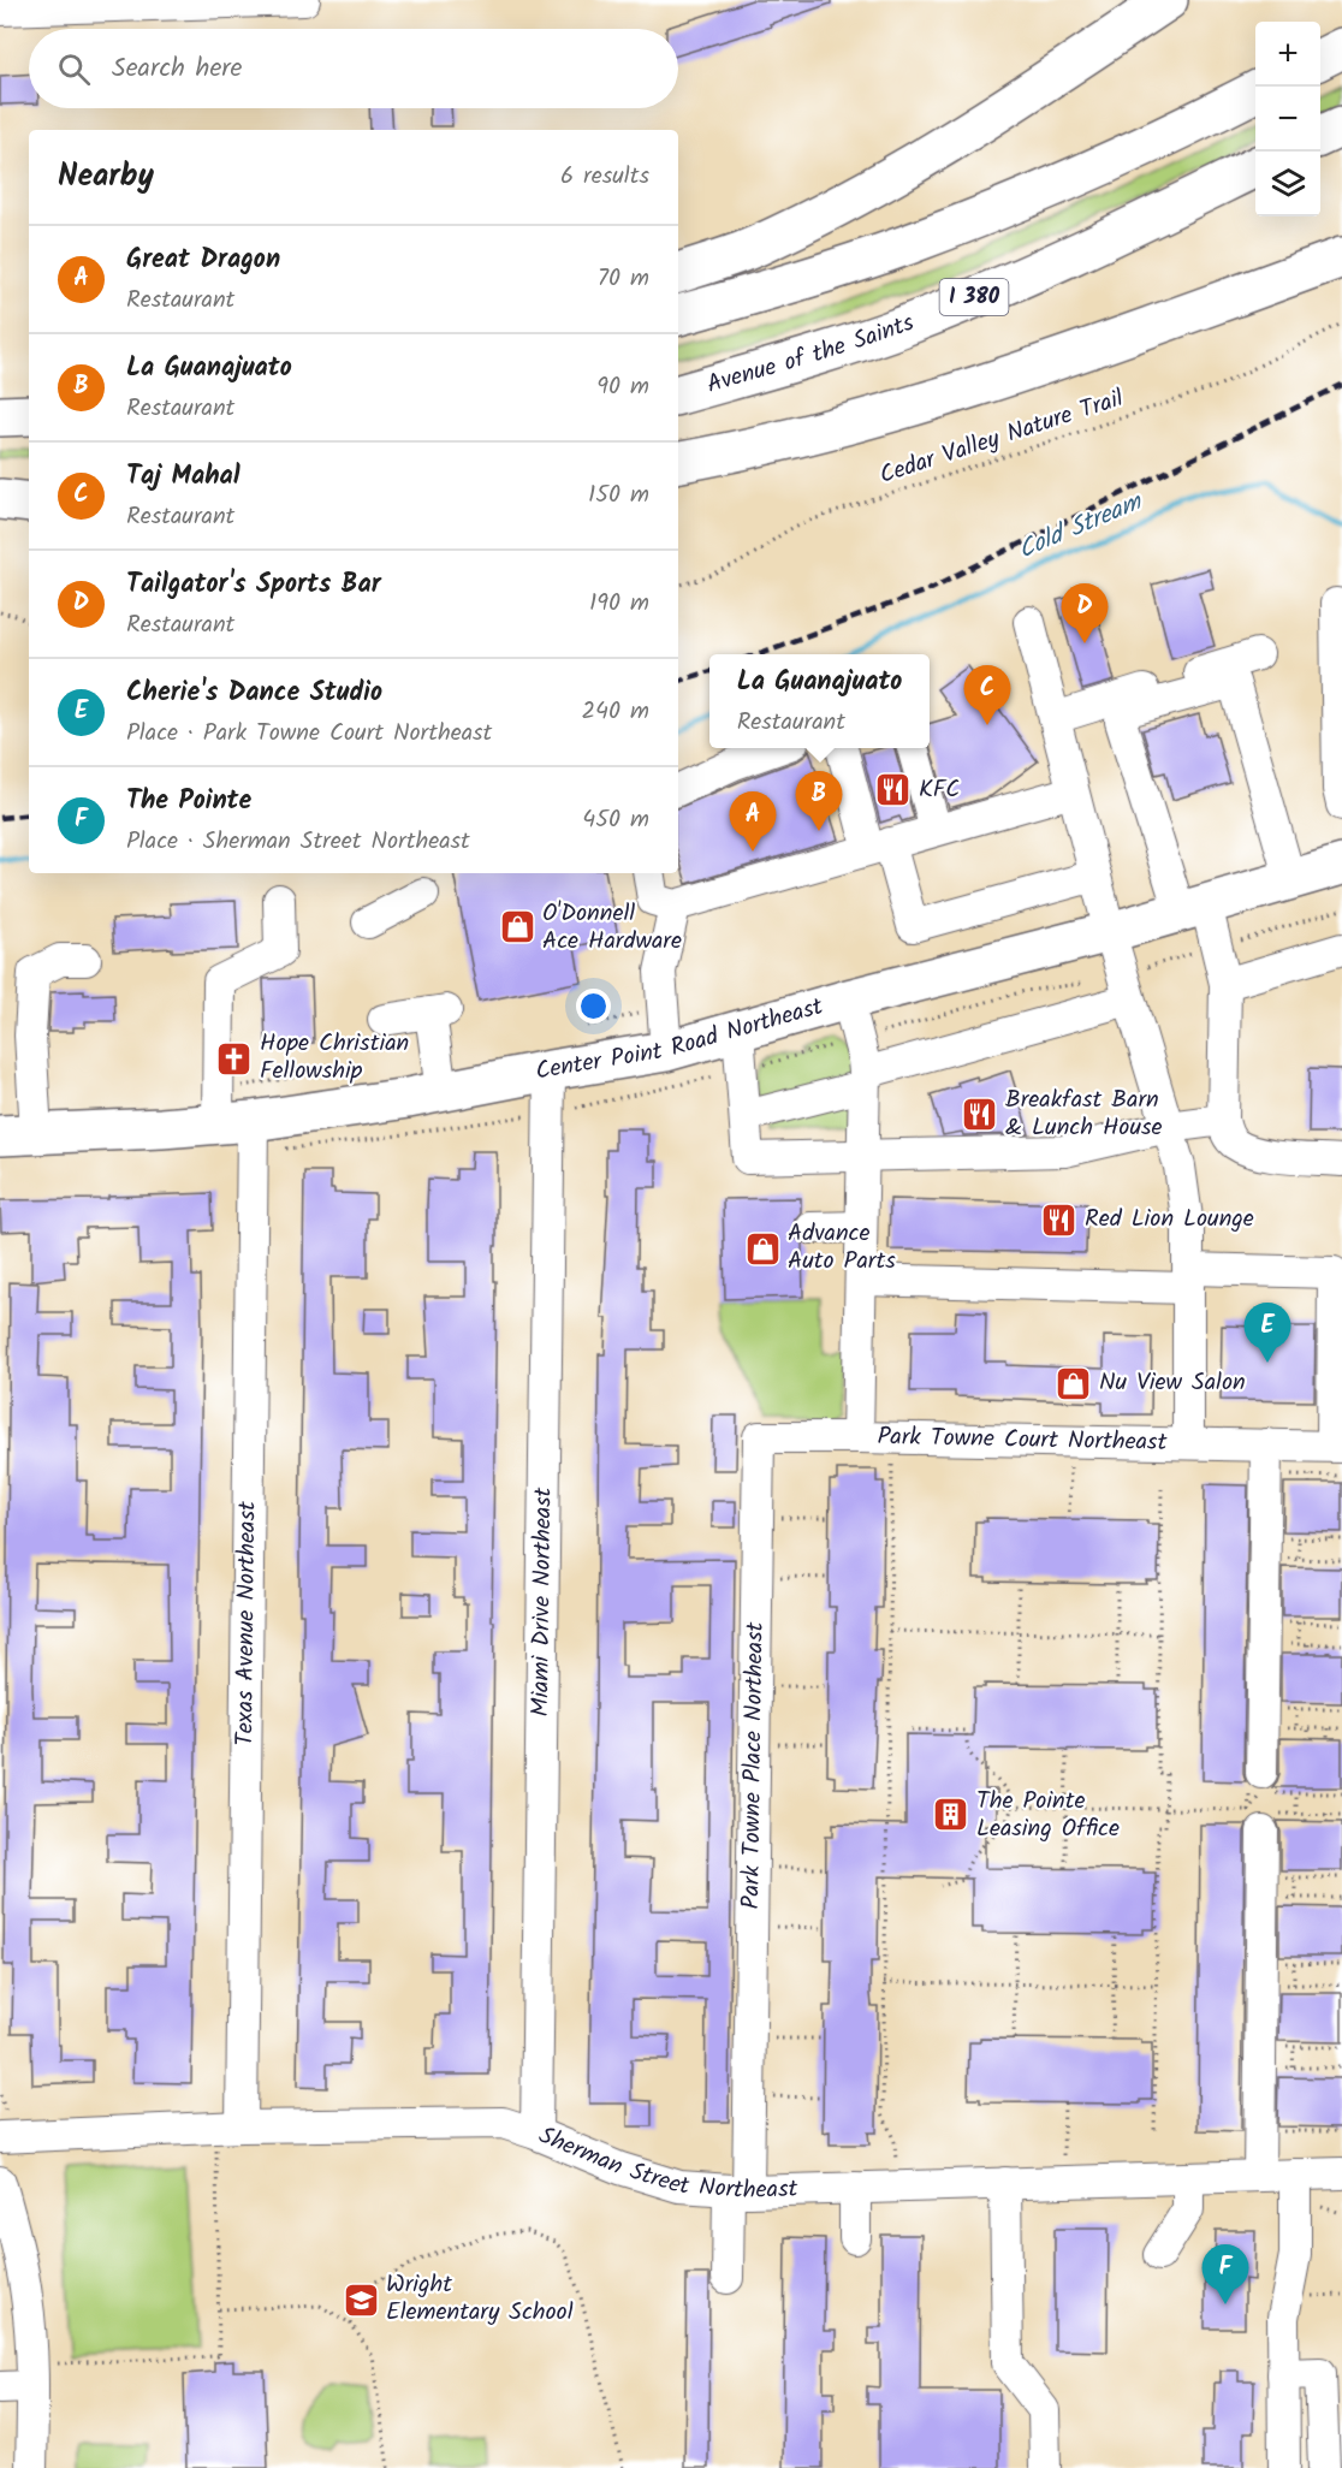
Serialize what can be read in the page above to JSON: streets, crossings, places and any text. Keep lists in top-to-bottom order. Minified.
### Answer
{"streets":{"main road":["I 380","Avenue of the Saints","Center Point Road Northeast"],"street":["Park Towne Court Northeast","Miami Drive Northeast","Texas Avenue Northeast","Park Towne Place Northeast","Sherman Street Northeast"],"path":["Cedar Valley Nature Trail"]},"crossings":[["Center Point Road Northeast","Park Towne Court Northeast"],["Center Point Road Northeast","Miami Drive Northeast"],["Center Point Road Northeast","Texas Avenue Northeast"],["Park Towne Court Northeast","Park Towne Place Northeast"],["Miami Drive Northeast","Sherman Street Northeast"],["Texas Avenue Northeast","Sherman Street Northeast"],["Park Towne Place Northeast","Sherman Street Northeast"]],"water":["Cold Stream"],"places":{"restaurant":["KFC","Breakfast Barn & Lunch House","Red Lion Lounge"],"shop":["O'Donnell Ace Hardware","Advance Auto Parts","Nu View Salon"],"church":["Hope Christian Fellowship"],"building":["The Pointe Leasing Office"],"school or university":["Wright Elementary School"]},"page":{"map_buttons":["+","−"],"search":"Search here","heading":["Nearby","6 results"],"list":[{"mark":"A","name":"Great Dragon","note":"Restaurant","value":"70 m"},{"mark":"B","name":"La Guanajuato","note":"Restaurant","value":"90 m"},{"mark":"C","name":"Taj Mahal","note":"Restaurant","value":"150 m"},{"mark":"D","name":"Tailgator's Sports Bar","note":"Restaurant","value":"190 m"},{"mark":"E","name":"Cherie's Dance Studio","note":"Place · Park Towne Court Northeast","value":"240 m"},{"mark":"F","name":"The Pointe","note":"Place · Sherman Street Northeast","value":"450 m"}],"pins":["D","C","B","A","E","F"],"popup":["La Guanajuato","Restaurant"]}}
